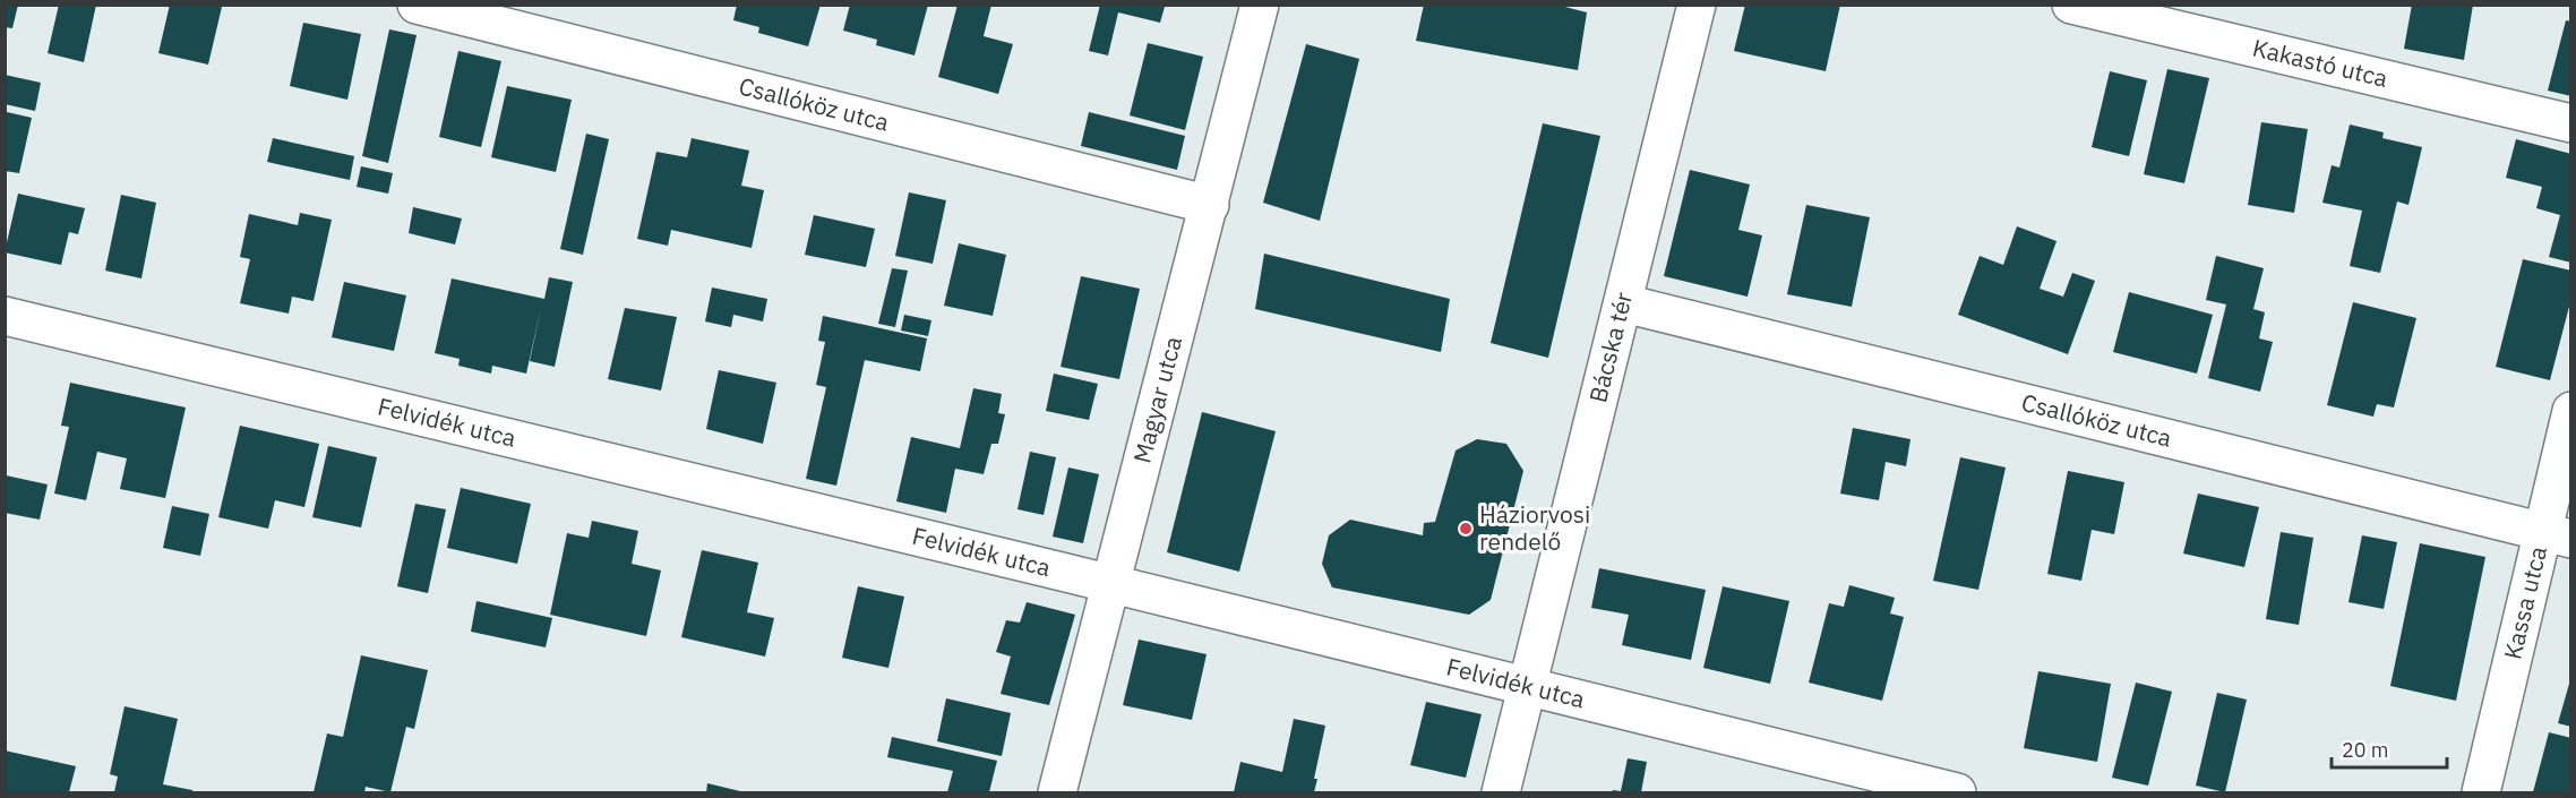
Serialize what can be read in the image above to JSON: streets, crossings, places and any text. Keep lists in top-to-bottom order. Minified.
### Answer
{"streets":{"street":["Kakastó utca","Csallóköz utca","Bácska tér","Magyar utca","Felvidék utca","Kassa utca"]},"crossings":[["Csallóköz utca","Bácska tér"],["Csallóköz utca","Magyar utca"],["Csallóköz utca","Kassa utca"],["Bácska tér","Felvidék utca"],["Magyar utca","Felvidék utca"]],"places":["Háziorvosi rendelő"],"scale_bar":"20 m"}
